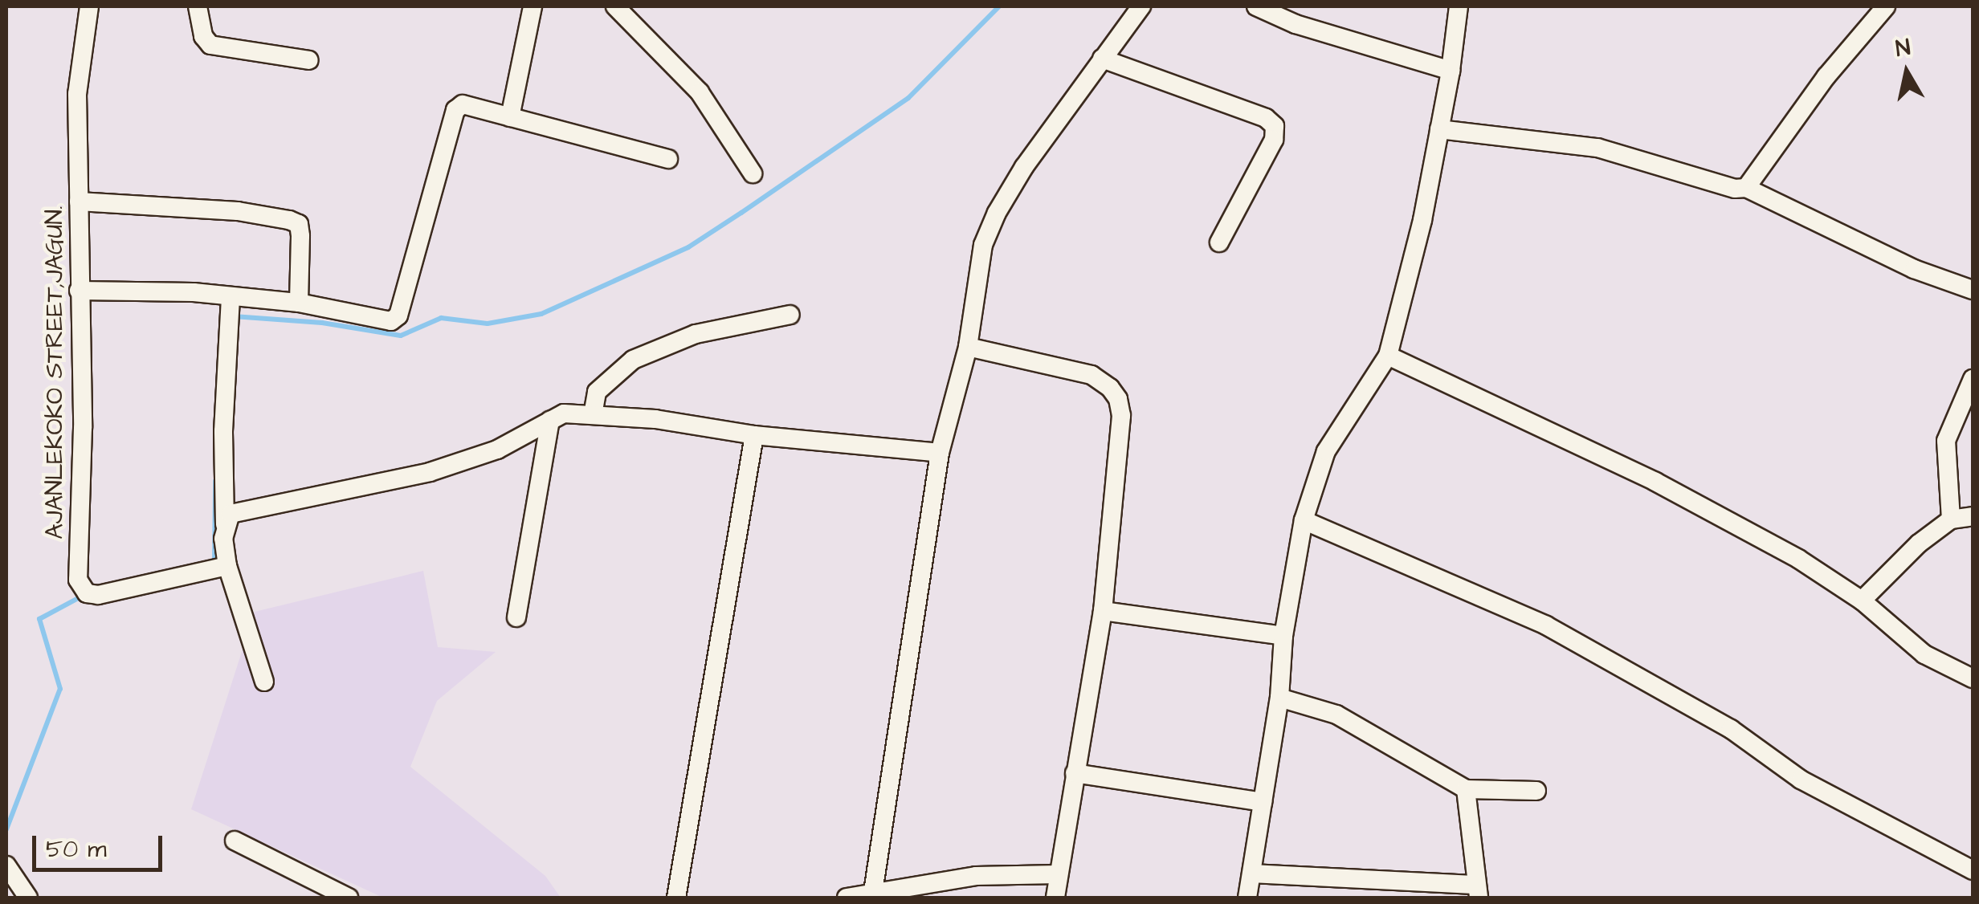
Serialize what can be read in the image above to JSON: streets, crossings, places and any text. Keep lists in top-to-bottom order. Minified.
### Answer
{"streets":{"street":["AJANLEKOKO STREET,JAGUN."]},"scale_bar":"50 m","north":"top"}
